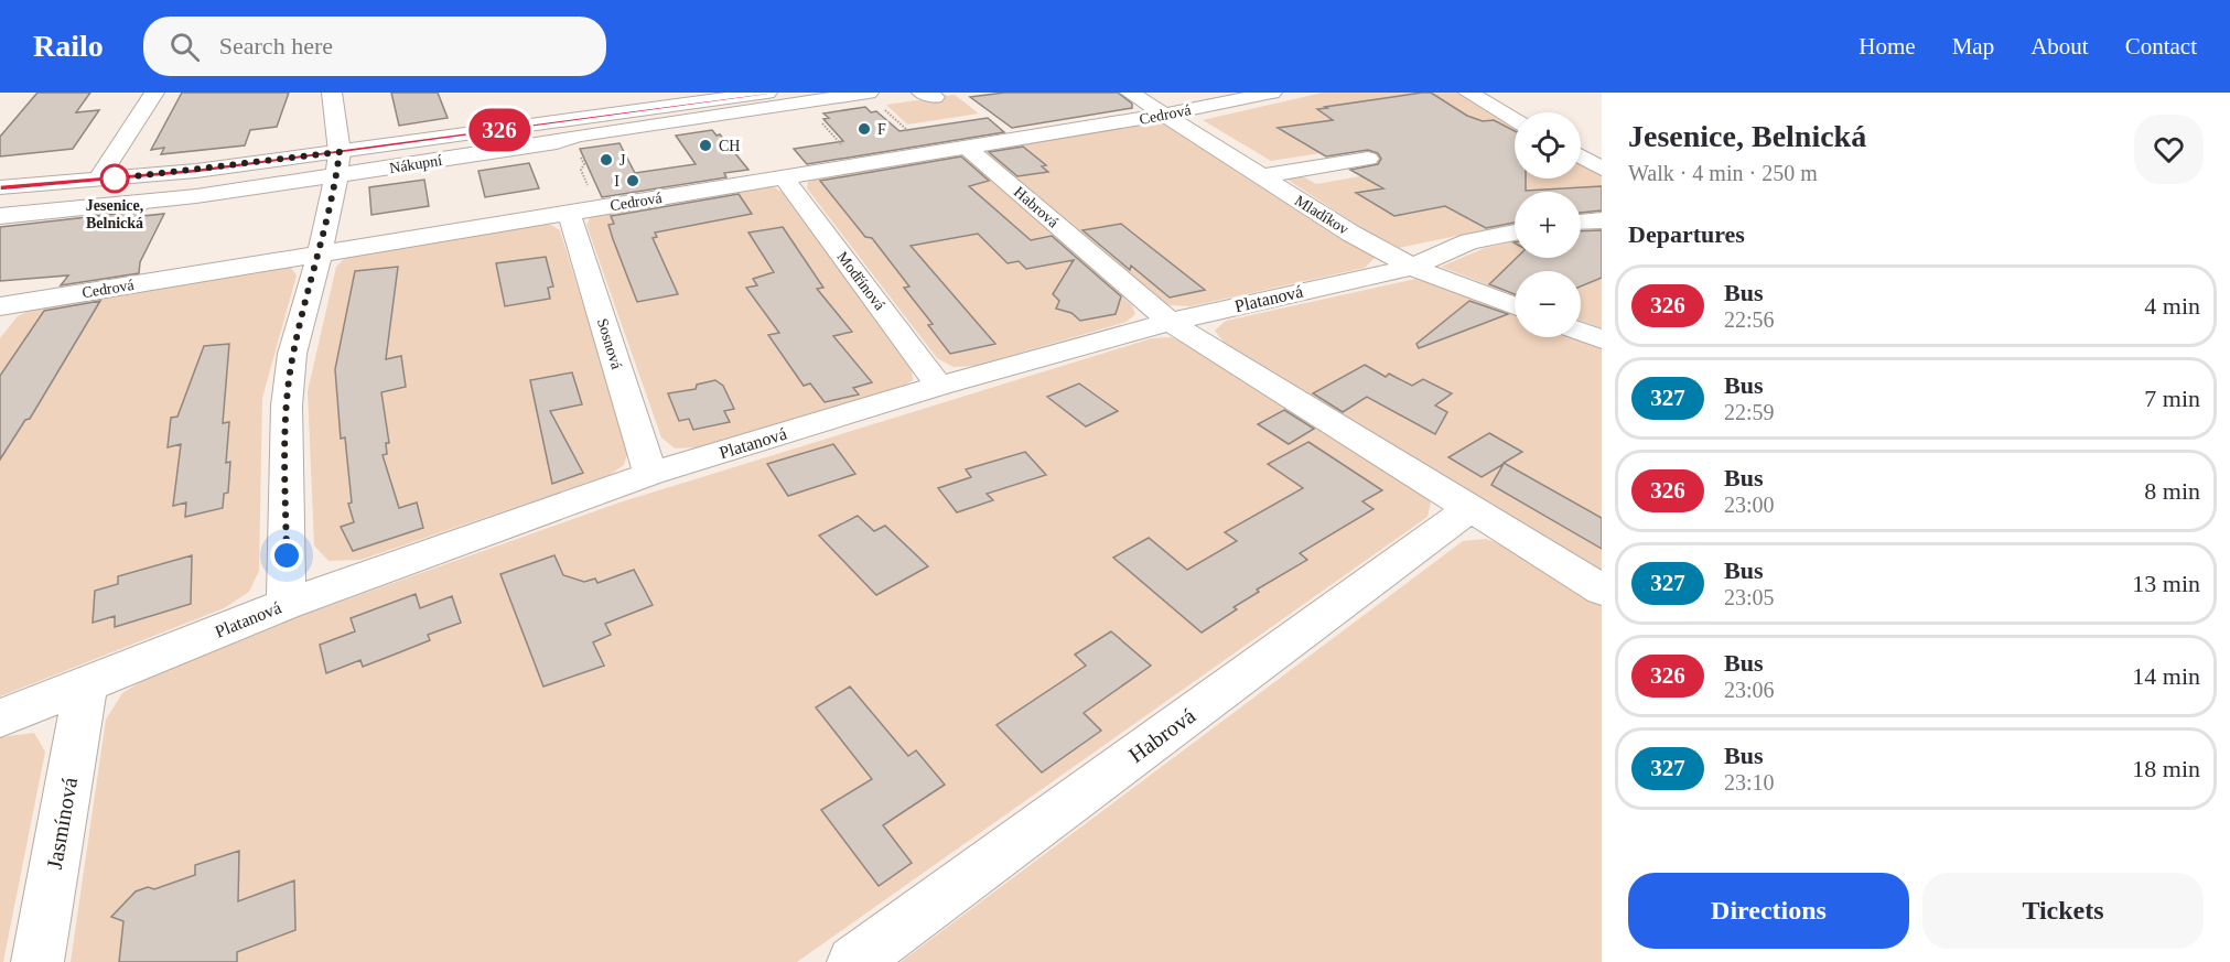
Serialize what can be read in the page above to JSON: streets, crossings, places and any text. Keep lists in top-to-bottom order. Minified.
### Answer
{"streets":{"street":["Cedrová","Nákupní","Habrová","Mladíkov","Modřínová","Platanová","Sosnová","Jasmínová"]},"crossings":[["Cedrová","Habrová"],["Cedrová","Mladíkov"],["Cedrová","Modřínová"],["Cedrová","Sosnová"],["Habrová","Platanová"],["Mladíkov","Platanová"],["Modřínová","Platanová"],["Platanová","Sosnová"],["Platanová","Jasmínová"]],"places":["F","CH","J","Jesenice, Belnická","I"],"lines":["bus line 326"],"page":{"header":"Railo","search":"Search here","nav":["Home","Map","About","Contact"],"on_map":"326","heading":[["Jesenice, Belnická","Walk · 4 min · 250 m"],"Departures"],"map_buttons":["+","−"],"list":[{"mark":"326","name":"Bus","note":"22:56","value":"4 min"},{"mark":"327","name":"Bus","note":"22:59","value":"7 min"},{"mark":"326","name":"Bus","note":"23:00","value":"8 min"},{"mark":"327","name":"Bus","note":"23:05","value":"13 min"},{"mark":"326","name":"Bus","note":"23:06","value":"14 min"},{"mark":"327","name":"Bus","note":"23:10","value":"18 min"}],"buttons":["Directions","Tickets"]}}
